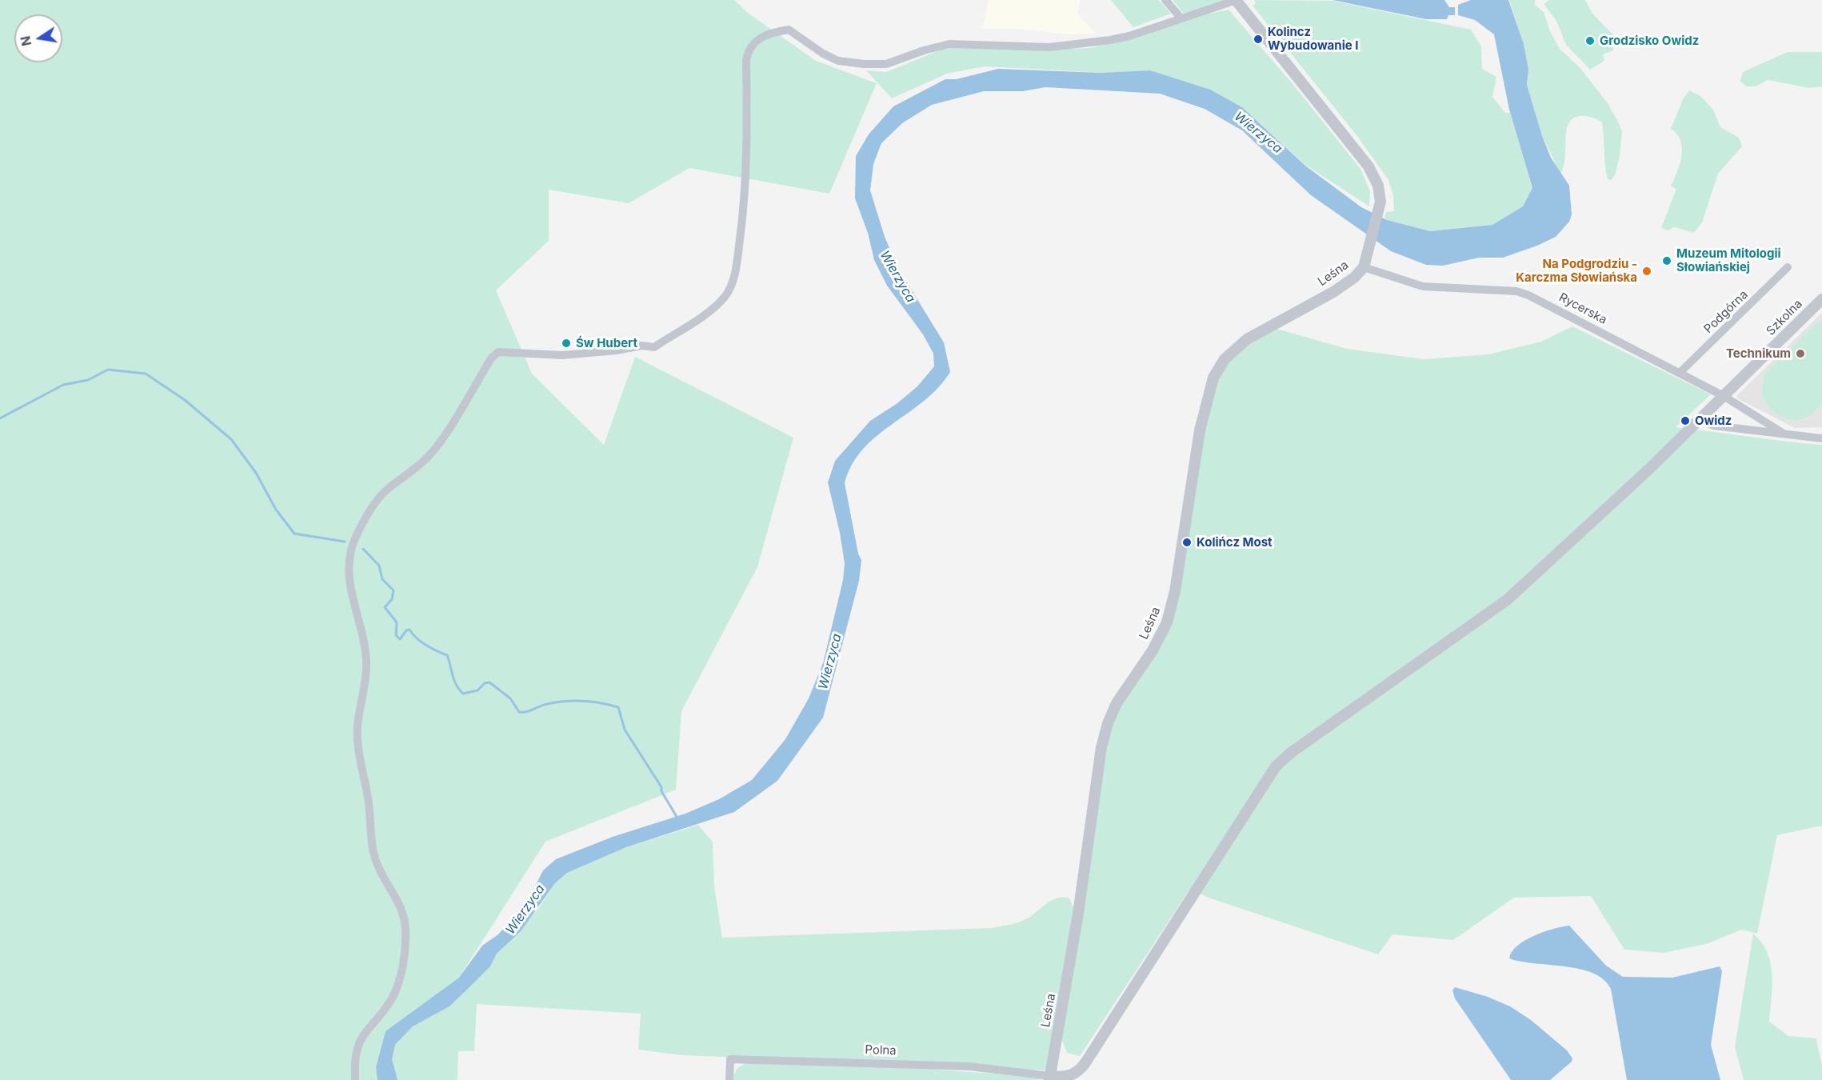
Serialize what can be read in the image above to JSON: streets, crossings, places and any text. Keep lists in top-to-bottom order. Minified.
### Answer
{"streets":{"street":["Leśna","Rycerska","Podgórna","Szkolna","Polna"]},"crossings":[["Leśna","Rycerska"],["Leśna","Szkolna"],["Leśna","Polna"],["Rycerska","Podgórna"],["Rycerska","Szkolna"],["Szkolna","Polna"]],"water":["Wierzyca"],"places":["Kolincz Wybudowanie I","Grodzisko Owidz","Muzeum Mitologii Słowiańskiej","Na Podgrodziu - Karczma Słowiańska","Św Hubert","Technikum","Owidz","Kolińcz Most"],"north":"left"}
